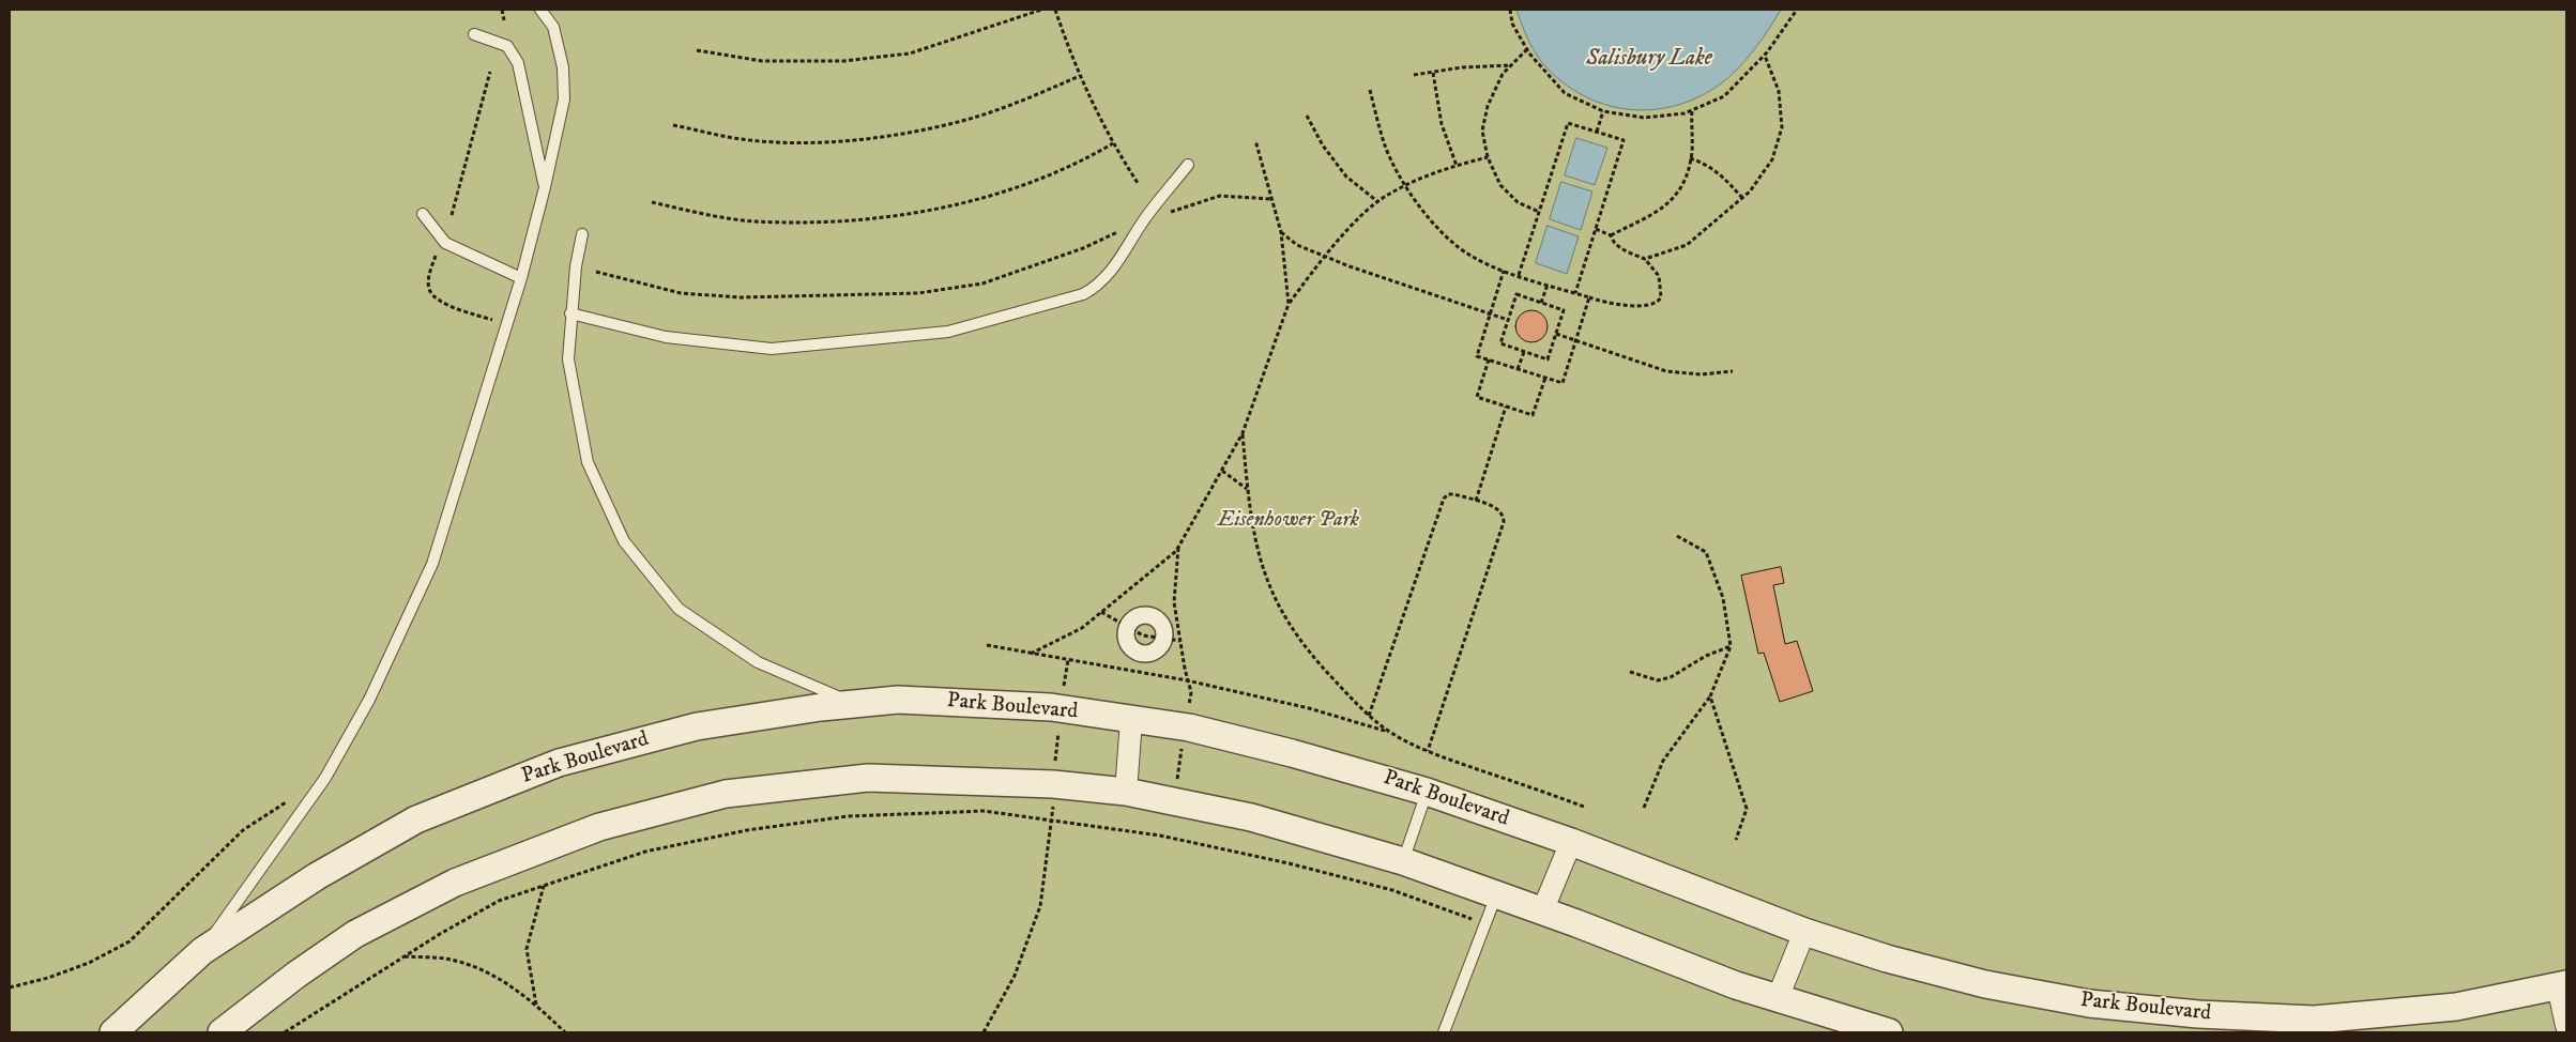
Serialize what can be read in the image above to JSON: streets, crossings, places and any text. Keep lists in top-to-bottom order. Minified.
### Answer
{"streets":{"street":["Park Boulevard"]},"water":["Salisbury Lake"],"parks":["Eisenhower Park"]}
